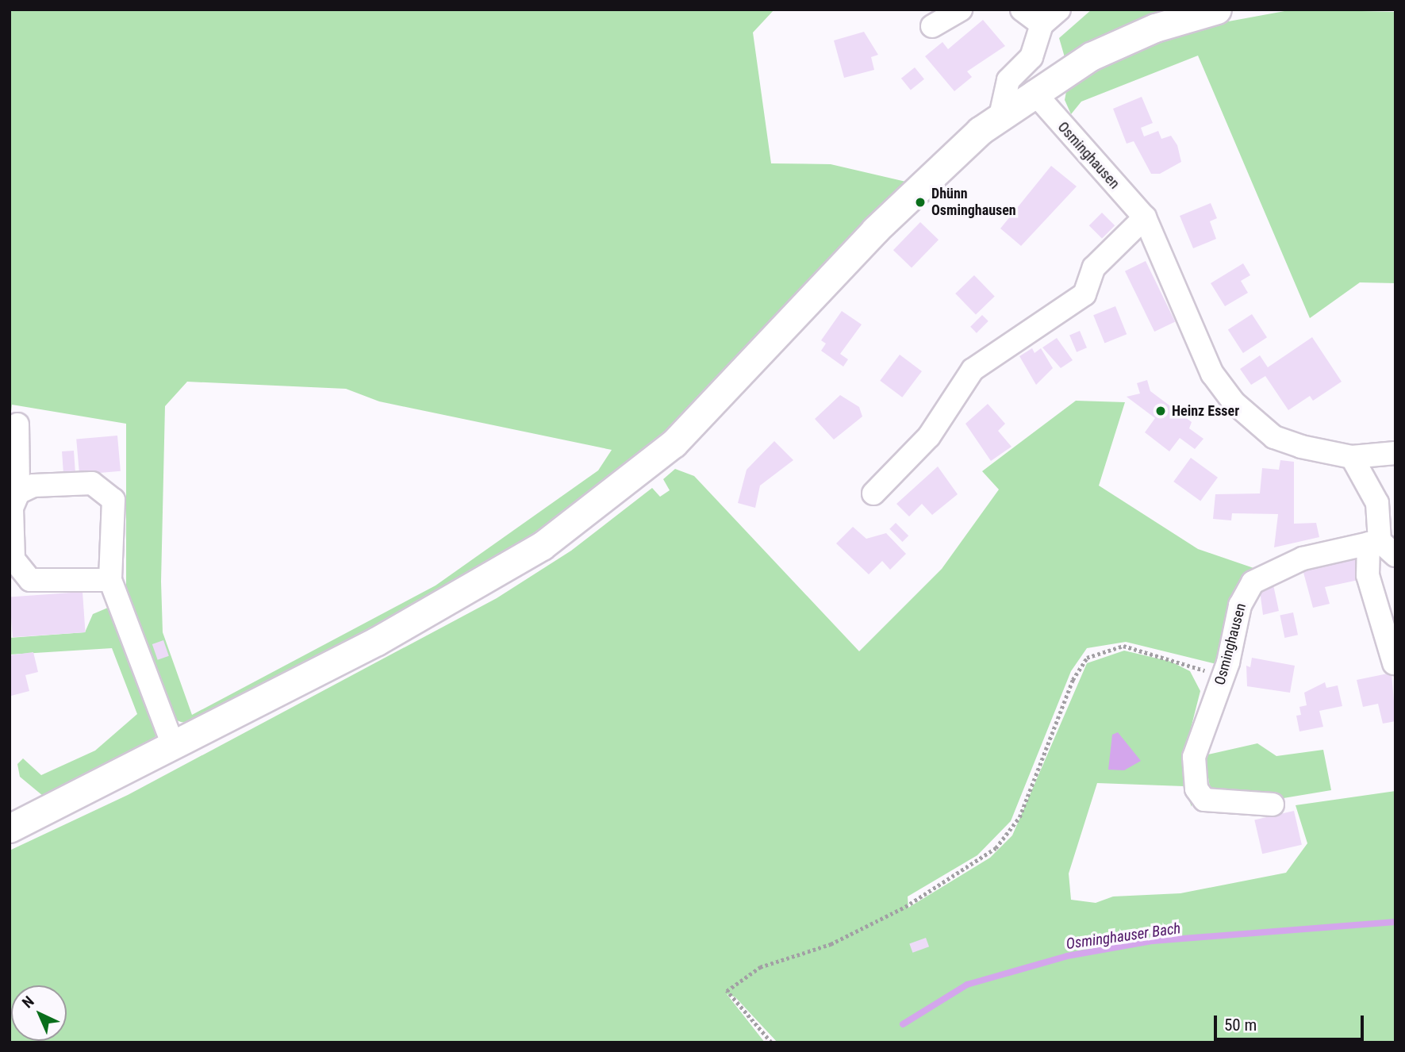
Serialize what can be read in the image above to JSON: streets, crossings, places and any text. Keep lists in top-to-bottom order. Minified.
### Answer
{"streets":{"street":["Osminghausen"]},"water":["Osminghauser Bach"],"places":["Dhünn Osminghausen","Heinz Esser"],"scale_bar":"50 m","north":"top left"}
